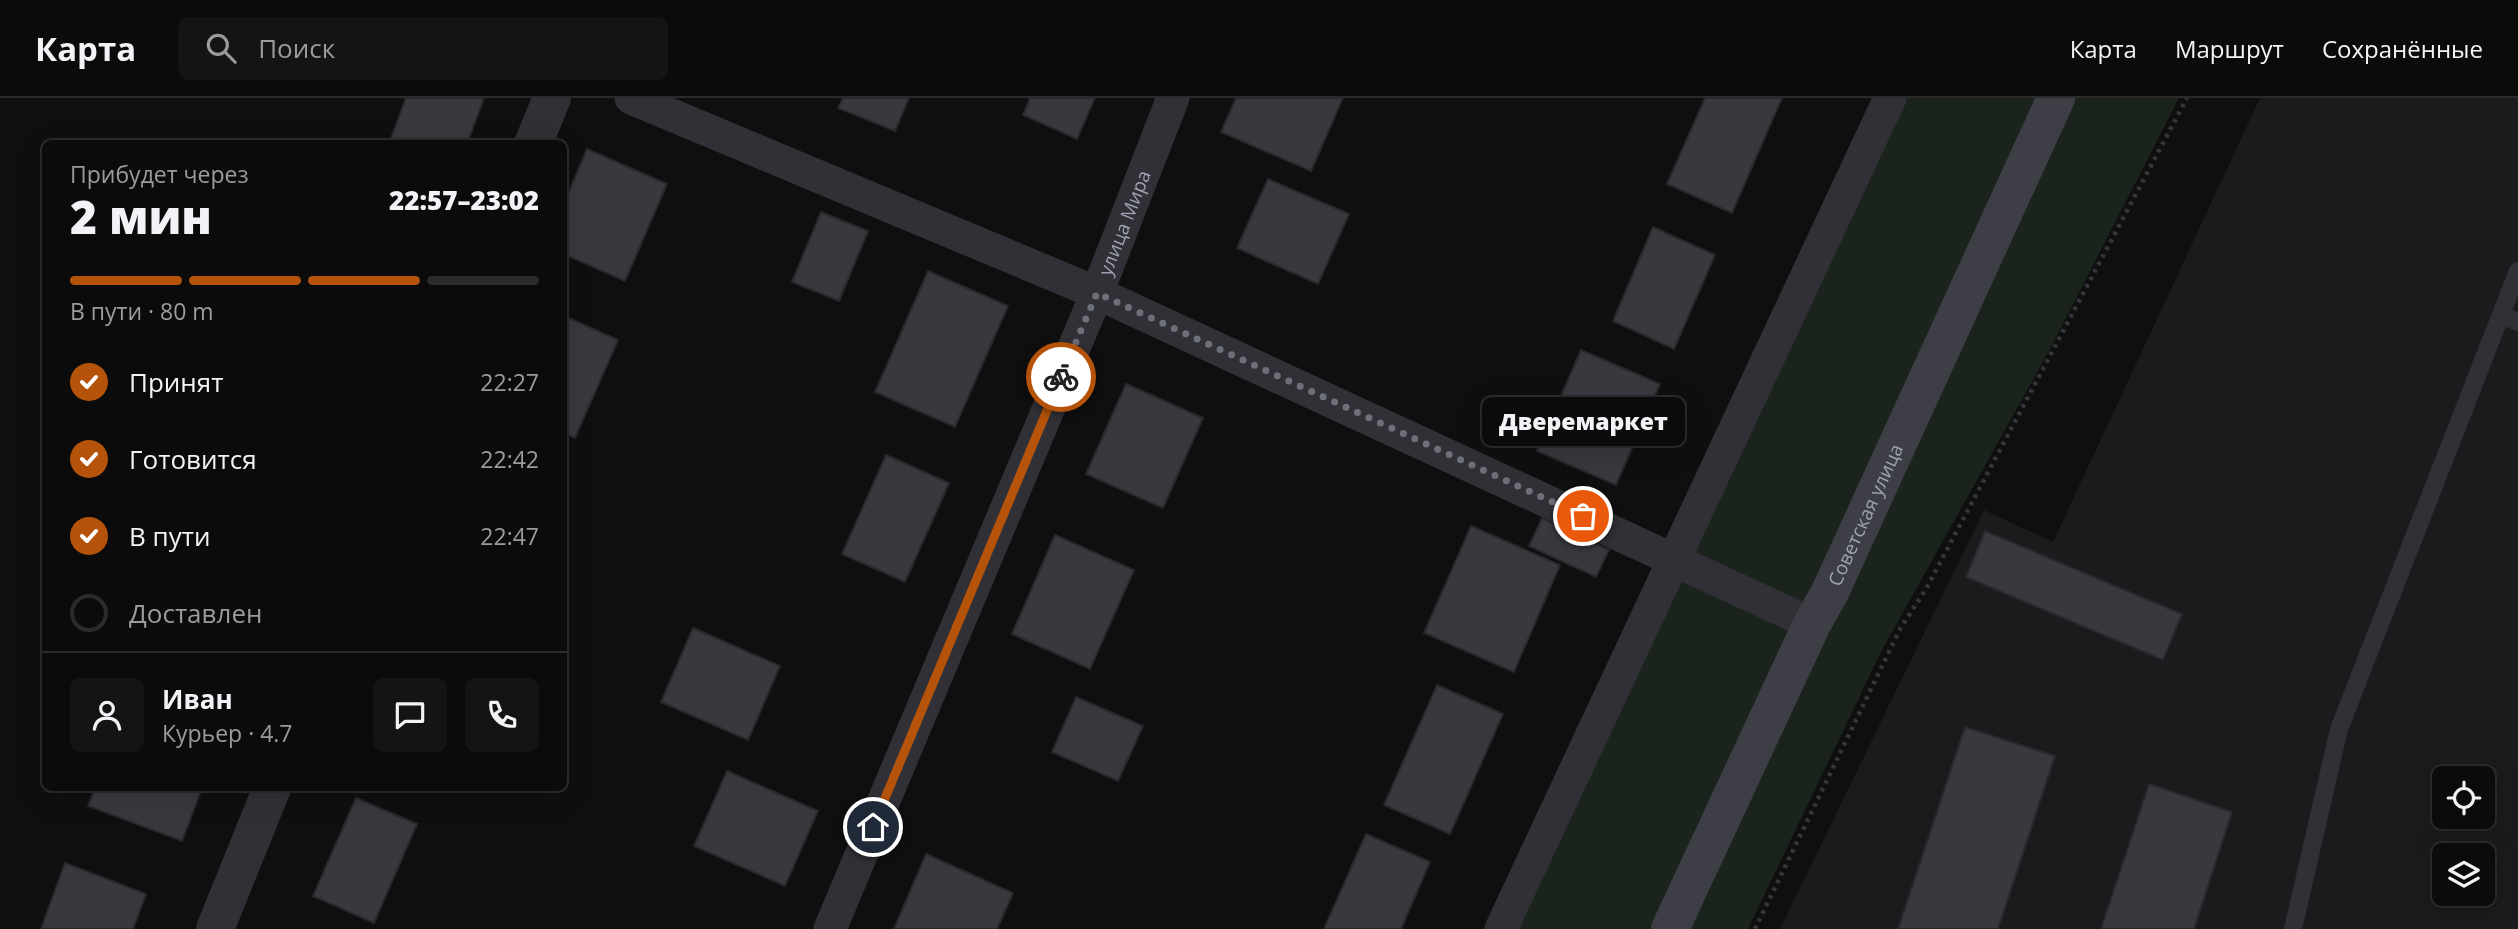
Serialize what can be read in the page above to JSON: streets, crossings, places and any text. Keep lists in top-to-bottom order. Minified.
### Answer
{"streets":{"main road":["Советская улица"],"street":["улица Мира"]},"places":["Дверемаркет"],"page":{"header":"Карта","search":"Поиск","nav":["Карта","Маршрут","Сохранённые"],"heading":["2 мин","Прибудет через","22:57–23:02"],"panel":["Иван","Курьер · 4.7"],"bar":"В пути · 80 m","list":[["Принят","22:27"],["Готовится","22:42"],["В пути","22:47"],"Доставлен"],"bubble":"Дверемаркет"}}
